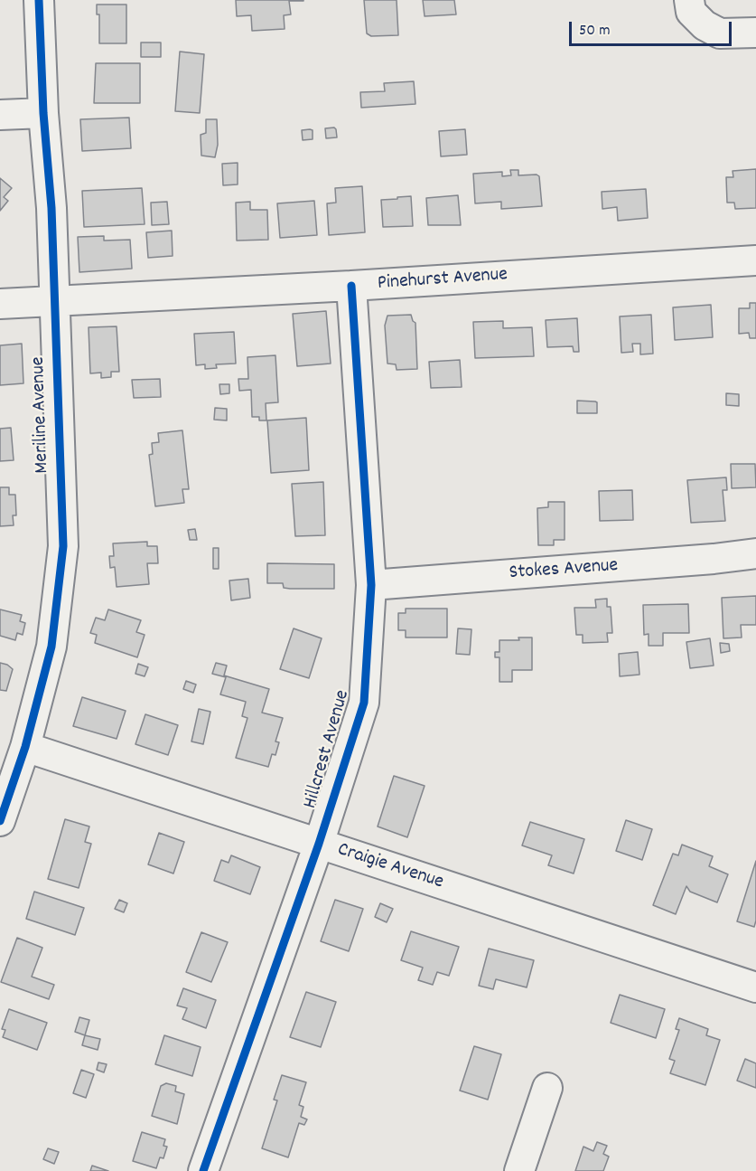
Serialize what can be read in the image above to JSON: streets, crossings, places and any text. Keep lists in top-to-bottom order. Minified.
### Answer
{"streets":{"street":["Pinehurst Avenue","Meriline Avenue","Stokes Avenue","Hillcrest Avenue","Craigie Avenue"]},"crossings":[["Pinehurst Avenue","Meriline Avenue"],["Pinehurst Avenue","Hillcrest Avenue"],["Meriline Avenue","Craigie Avenue"],["Stokes Avenue","Hillcrest Avenue"],["Hillcrest Avenue","Craigie Avenue"]],"scale_bar":"50 m"}
